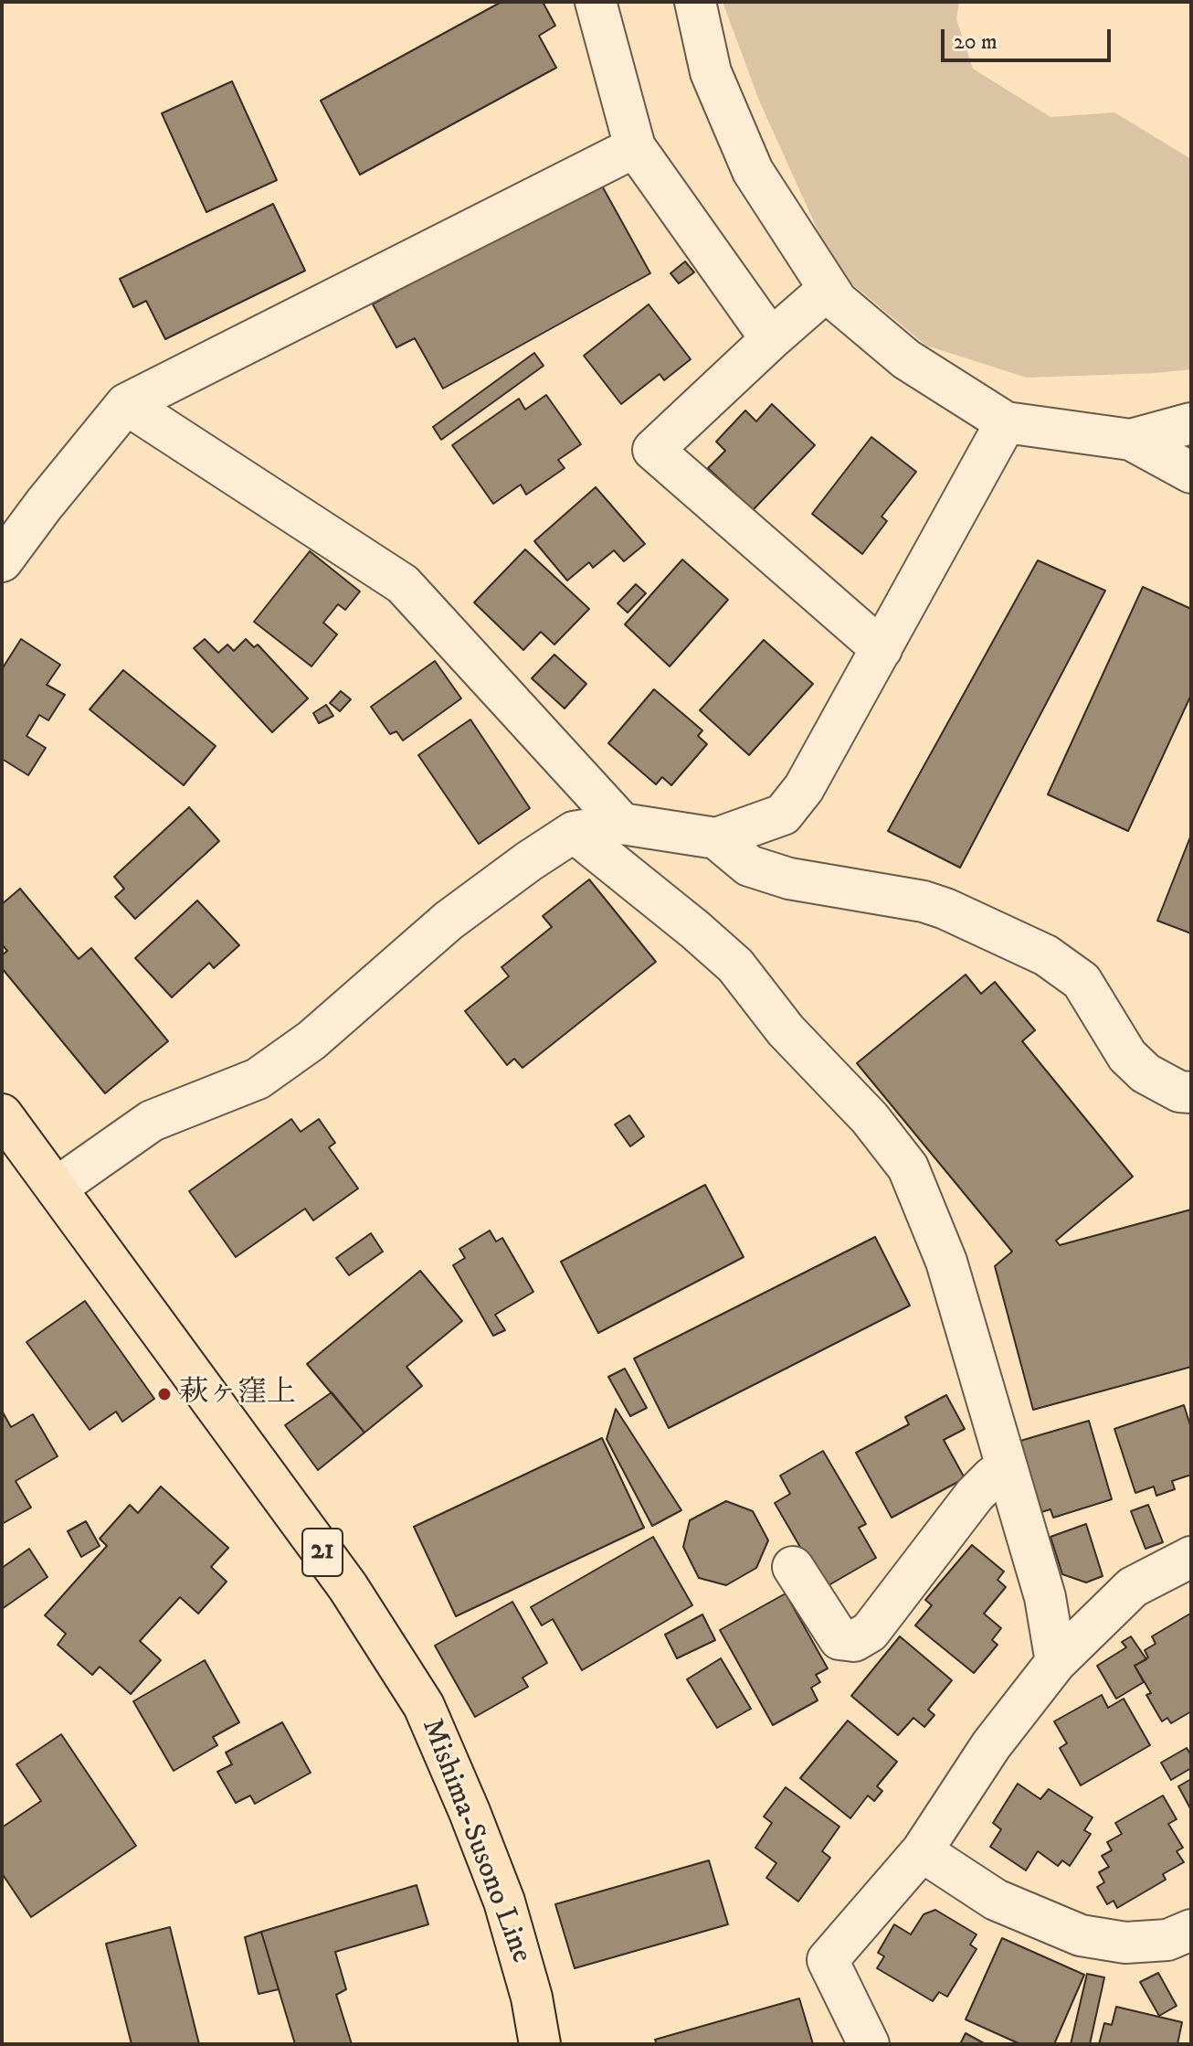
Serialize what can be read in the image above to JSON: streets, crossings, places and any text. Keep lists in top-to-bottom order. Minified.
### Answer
{"streets":{"main road":["21","Mishima-Susono Line"]},"places":["萩ヶ窪上"],"scale_bar":"20 m"}
